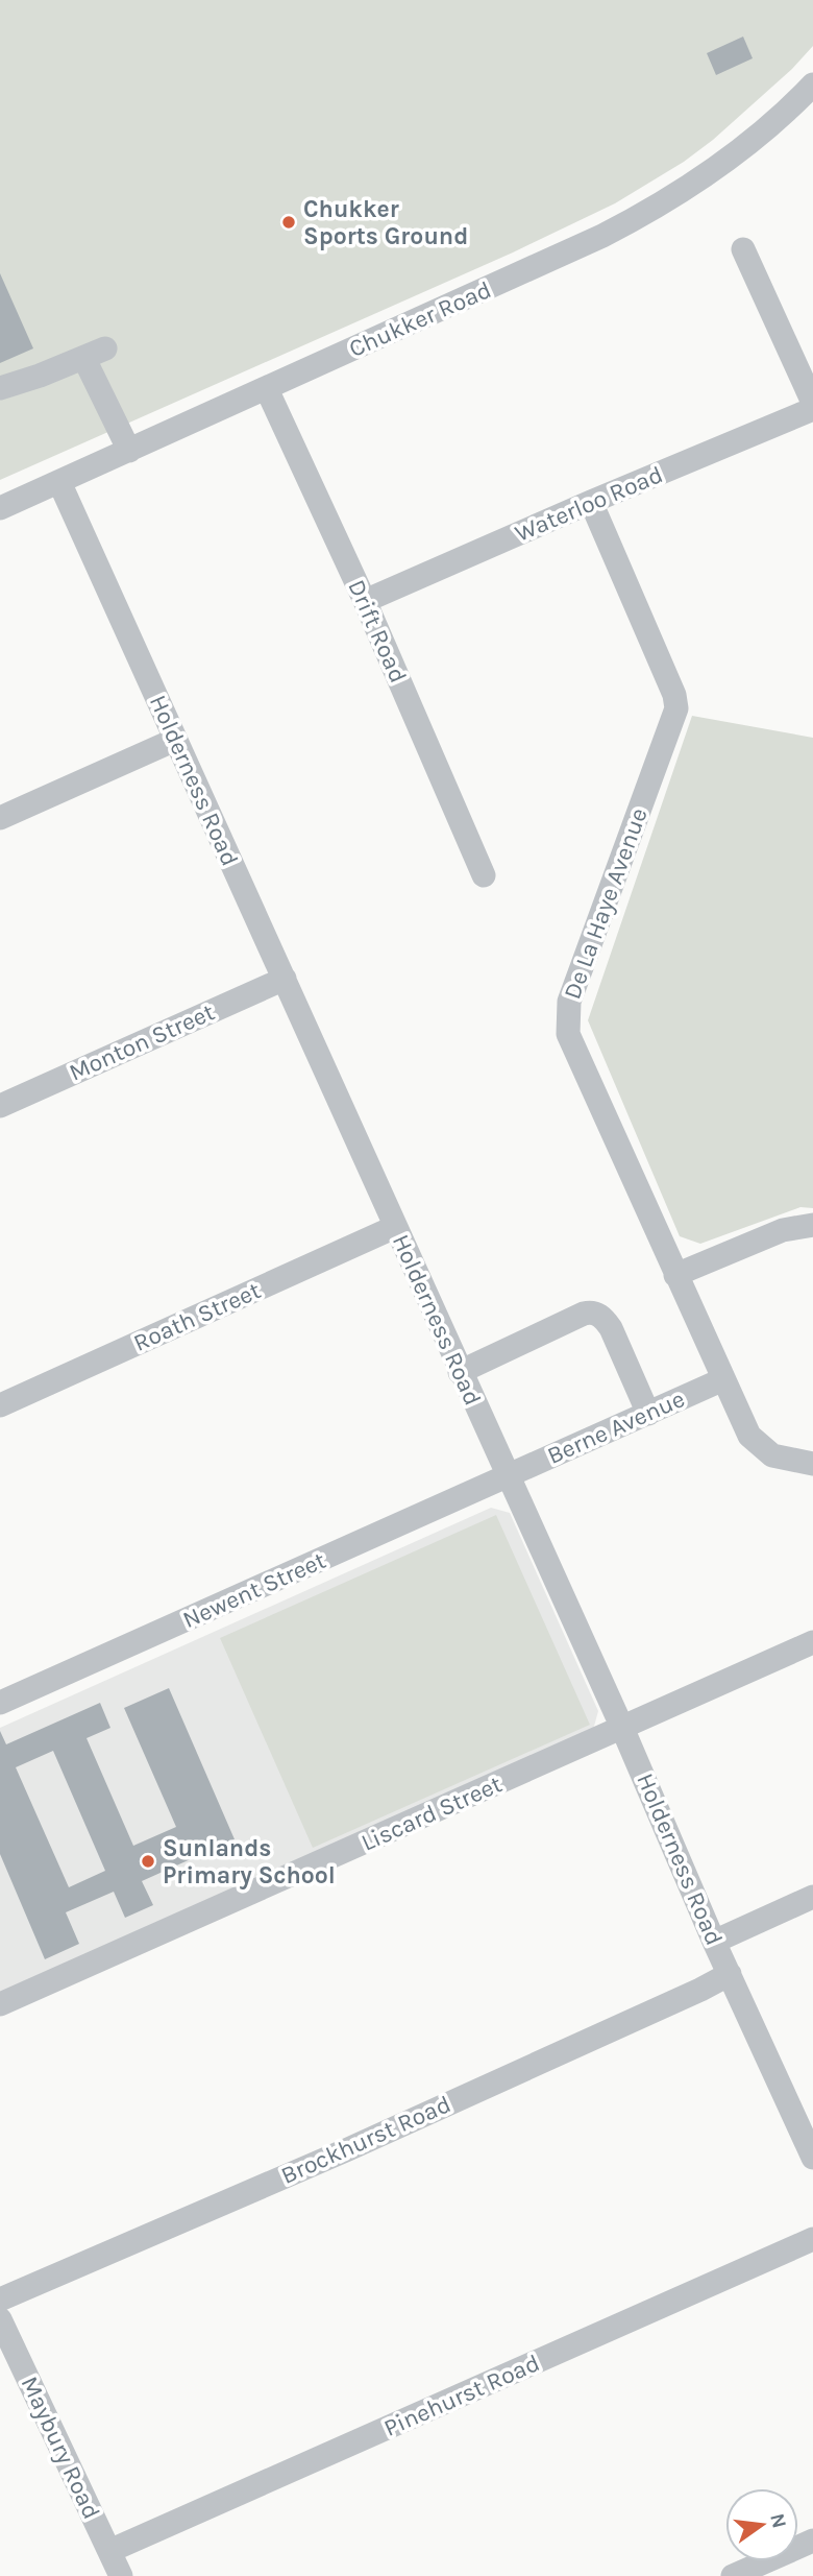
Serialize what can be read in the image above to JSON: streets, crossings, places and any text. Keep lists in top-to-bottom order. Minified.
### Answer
{"streets":{"street":["Chukker Road","Waterloo Road","Drift Road","Holderness Road","De La Haye Avenue","Monton Street","Roath Street","Berne Avenue","Newent Street","Liscard Street","Brockhurst Road","Pinehurst Road","Maybury Road"]},"crossings":[["Chukker Road","Drift Road"],["Chukker Road","Holderness Road"],["Waterloo Road","Drift Road"],["Waterloo Road","De La Haye Avenue"],["Holderness Road","Monton Street"],["Holderness Road","Roath Street"],["Holderness Road","Berne Avenue"],["Holderness Road","Newent Street"],["Holderness Road","Liscard Street"],["Holderness Road","Brockhurst Road"],["De La Haye Avenue","Berne Avenue"],["Berne Avenue","Newent Street"],["Pinehurst Road","Maybury Road"]],"places":["Chukker Sports Ground","Sunlands Primary School"],"north":"right"}
